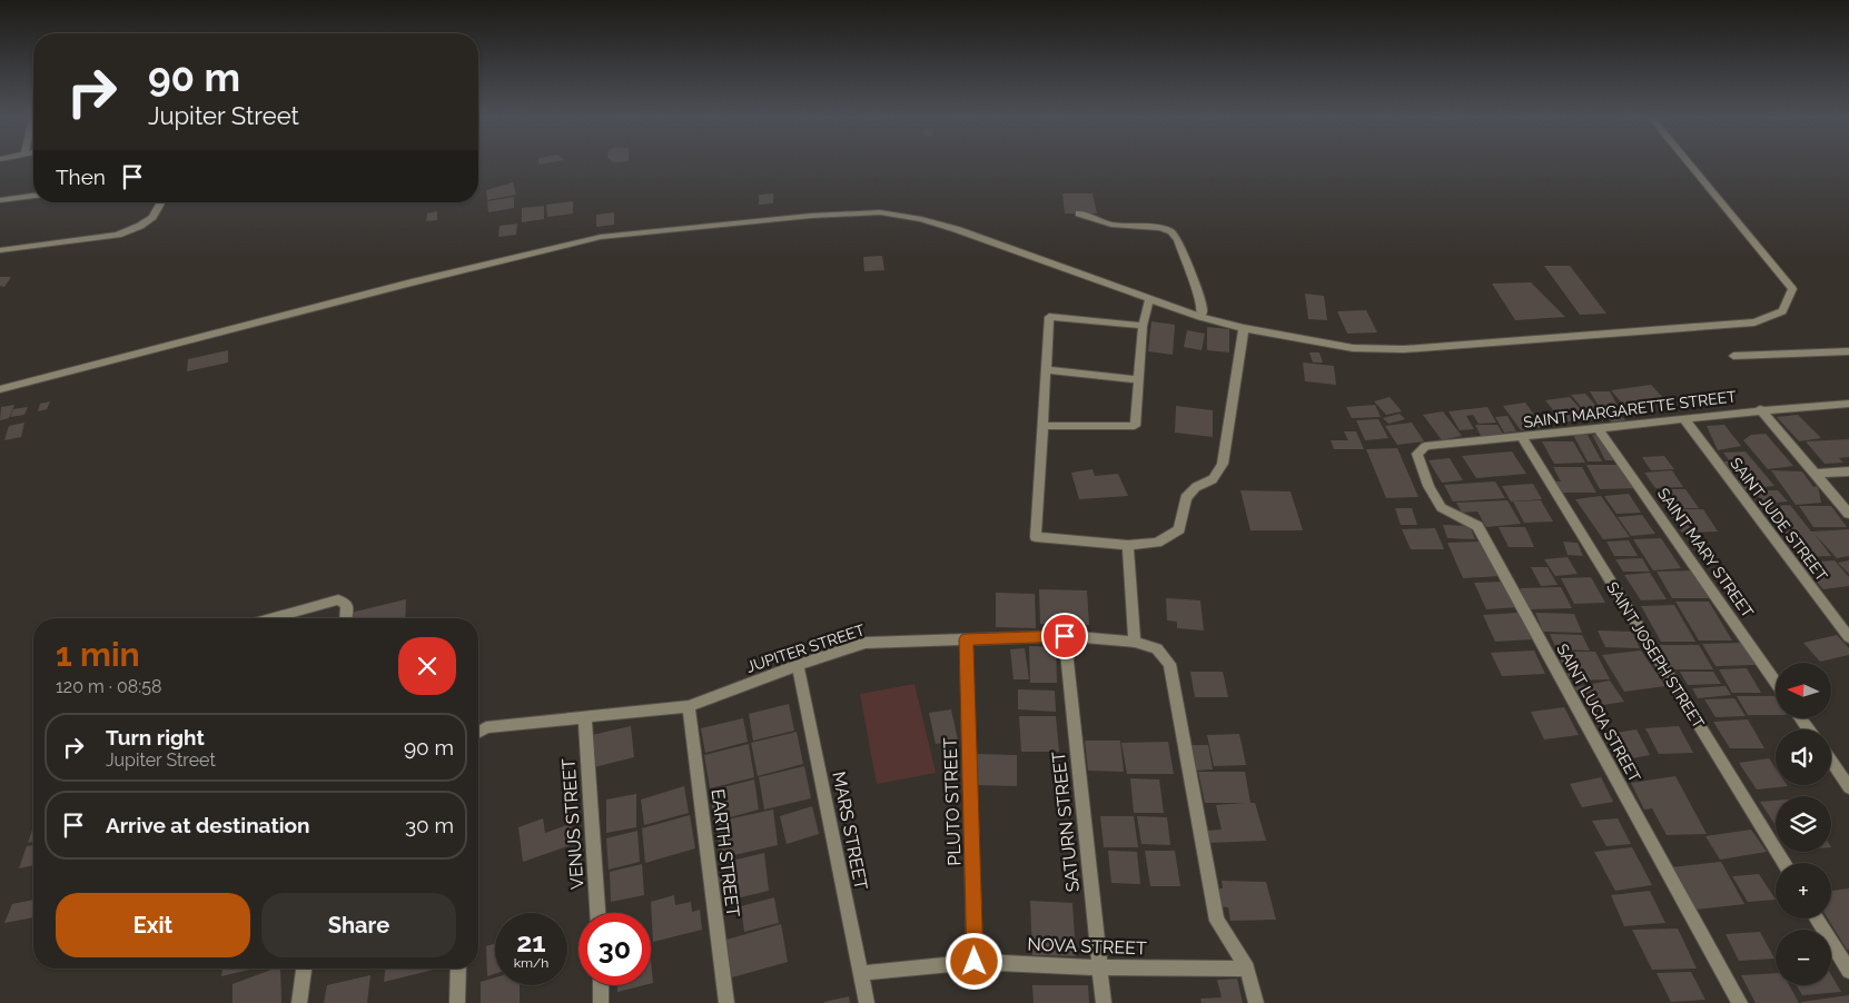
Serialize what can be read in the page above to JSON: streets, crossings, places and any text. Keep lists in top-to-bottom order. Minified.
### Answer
{"streets":{"street":["SAINT MARGARETTE STREET","SAINT JUDE STREET","SAINT MARY STREET","JUPITER STREET","SAINT JOSEPH STREET","SAINT LUCIA STREET","PLUTO STREET","SATURN STREET","VENUS STREET","MARS STREET","EARTH STREET","NOVA STREET"]},"crossings":[["SAINT MARGARETTE STREET","SAINT JUDE STREET"],["SAINT MARGARETTE STREET","SAINT MARY STREET"],["SAINT MARGARETTE STREET","SAINT JOSEPH STREET"],["SAINT MARGARETTE STREET","SAINT LUCIA STREET"],["JUPITER STREET","PLUTO STREET"],["JUPITER STREET","SATURN STREET"],["JUPITER STREET","VENUS STREET"],["JUPITER STREET","MARS STREET"],["JUPITER STREET","EARTH STREET"],["JUPITER STREET","NOVA STREET"],["PLUTO STREET","NOVA STREET"],["SATURN STREET","NOVA STREET"],["MARS STREET","NOVA STREET"]],"north":"left","page":{"turn":["90 m","Jupiter Street"],"then":"Then","heading":["1 min","120 m · 08:58"],"map_buttons":["+","−"],"list":[{"name":"Turn right","note":"Jupiter Street","value":"90 m"},{"name":"Arrive at destination","value":"30 m"}],"buttons":["Exit","Share"],"speed":"21 km/h","limit":"30"}}
